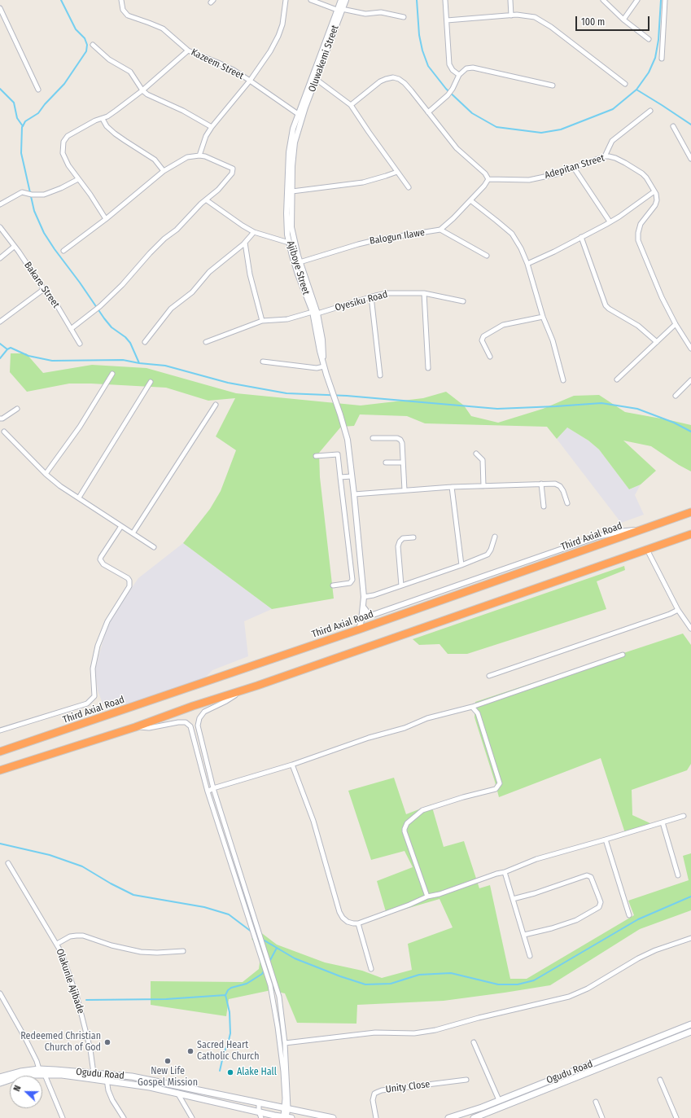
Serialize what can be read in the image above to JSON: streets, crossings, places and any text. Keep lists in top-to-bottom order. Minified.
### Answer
{"streets":{"highway":["Third Axial Road"],"main road":["Ogudu Road"],"street":["Oluwakemi Street","Kazeem Street","Adepitan Street","Balogun Ilawe","Ajiboye Street","Bakare Street","Oyesiku Road","Olakunle Ajibade","Unity Close"]},"crossings":[["Oluwakemi Street","Kazeem Street"],["Oluwakemi Street","Ajiboye Street"],["Kazeem Street","Ajiboye Street"],["Balogun Ilawe","Ajiboye Street"],["Ajiboye Street","Oyesiku Road"],["Ajiboye Street","Third Axial Road"],["Olakunle Ajibade","Ogudu Road"]],"places":["Redeemed Christian Church of God","Sacred Heart Catholic Church","New Life Gospel Mission","Alake Hall"],"scale_bar":"100 m","north":"left"}
